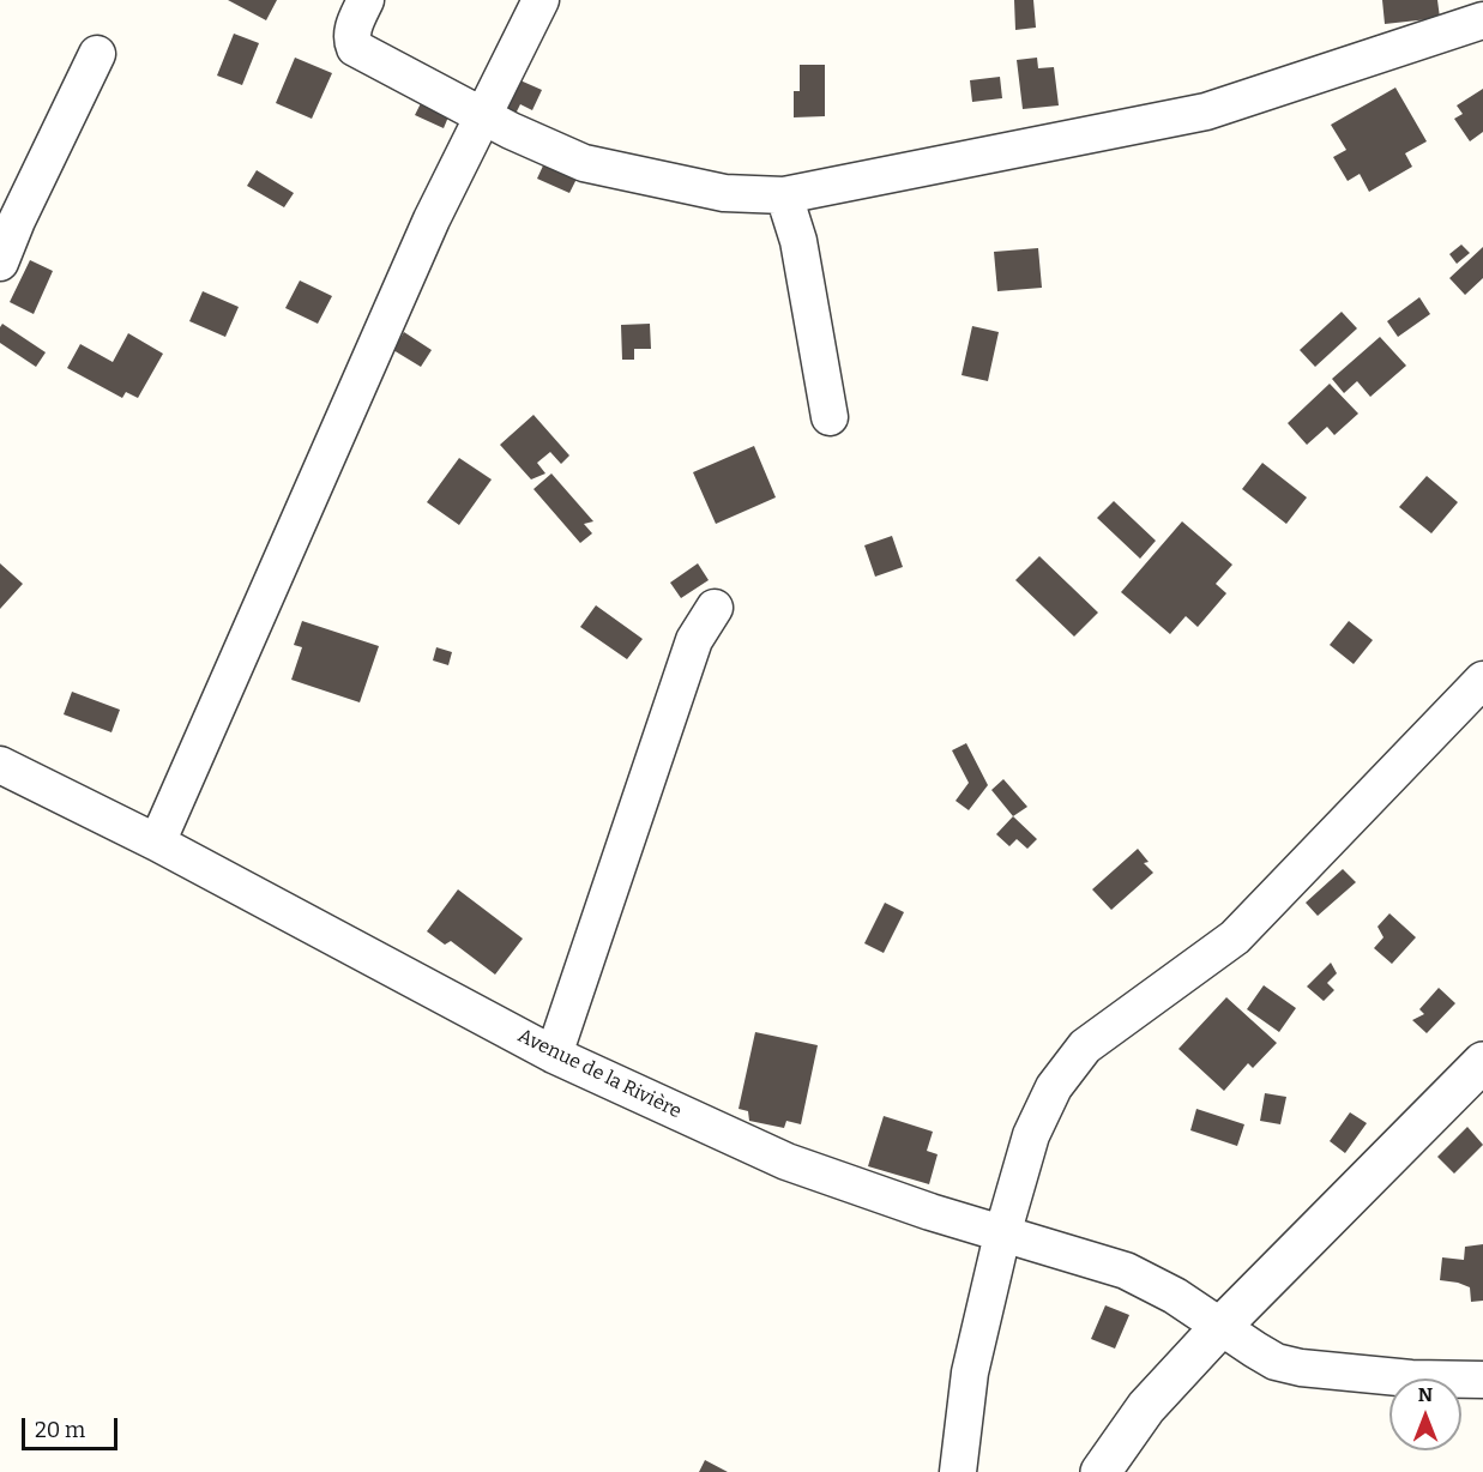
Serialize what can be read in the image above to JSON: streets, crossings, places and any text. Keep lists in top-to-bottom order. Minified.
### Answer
{"streets":{"street":["Avenue de la Rivière"]},"scale_bar":"20 m","north":"top"}
